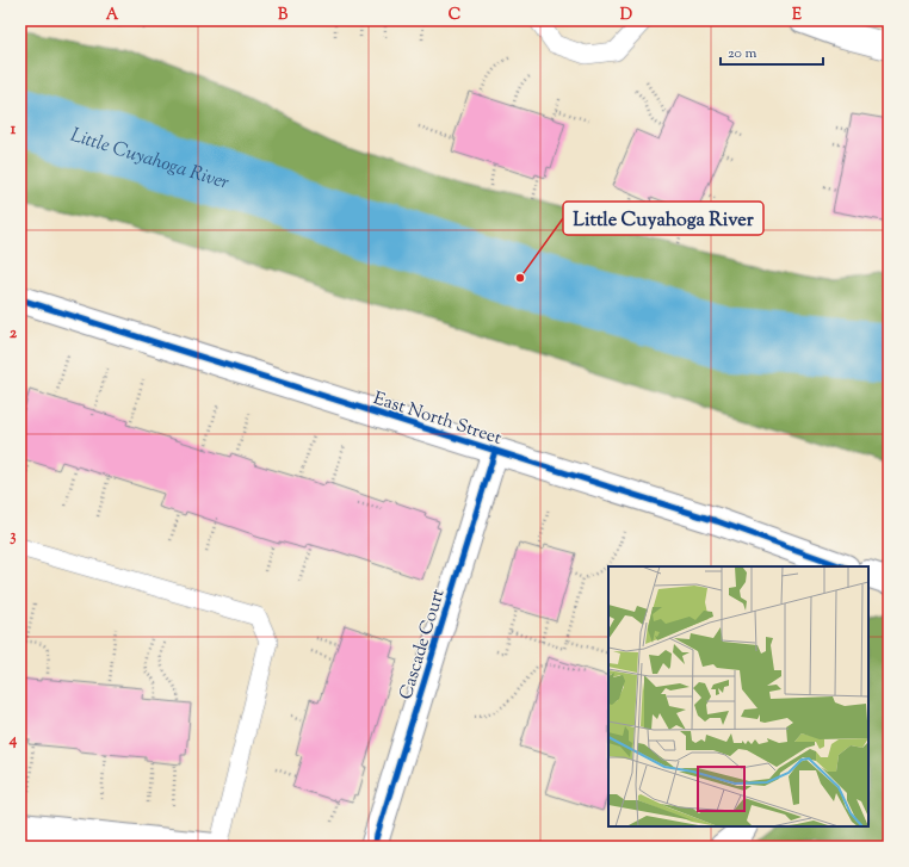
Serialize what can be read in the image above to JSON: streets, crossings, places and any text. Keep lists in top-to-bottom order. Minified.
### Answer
{"streets":{"street":["East North Street","Cascade Court"]},"crossings":[["East North Street","Cascade Court"]],"water":["Little Cuyahoga River"],"places":["Little Cuyahoga River"],"scale_bar":"20 m","grid":{"columns":["A","B","C","D","E"],"rows":["1","2","3","4"]}}
